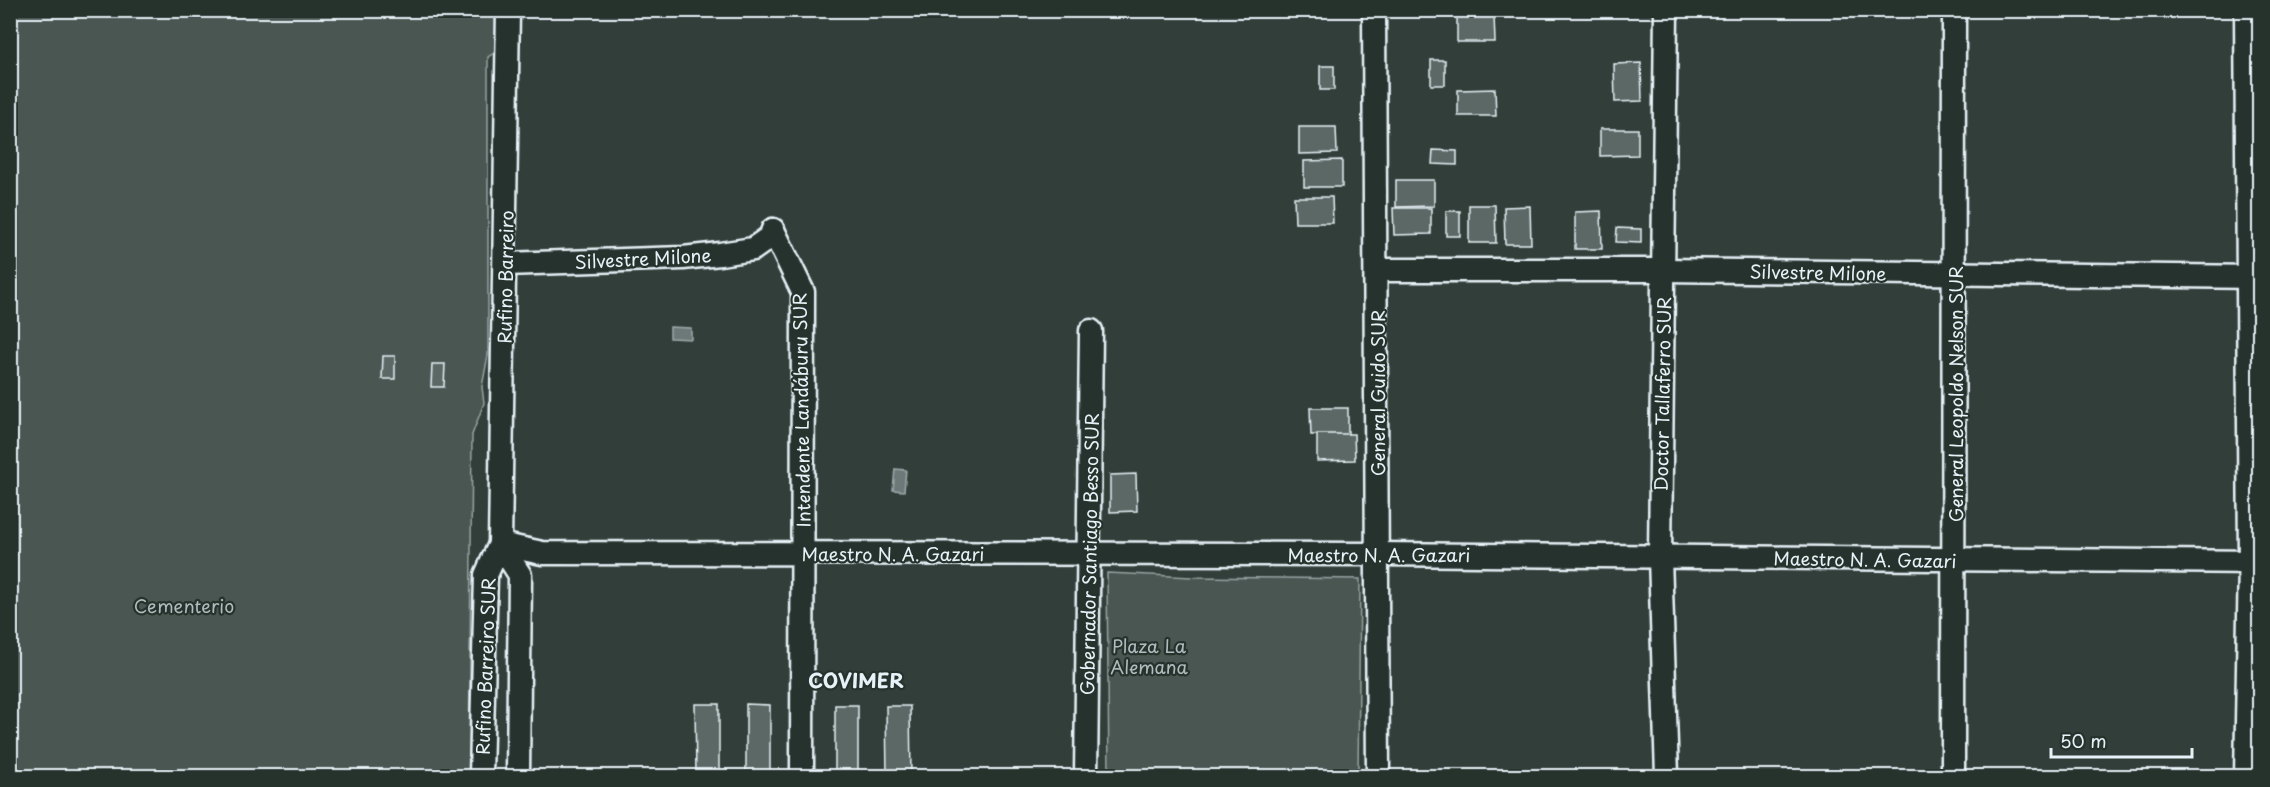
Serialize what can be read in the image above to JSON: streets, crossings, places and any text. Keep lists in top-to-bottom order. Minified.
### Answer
{"streets":{"street":["Silvestre Milone","Rufino Barreiro","General Guido SUR","Doctor Tallaferro SUR","General Leopoldo Nelson SUR","Intendente Landáburu SUR","Maestro N. A. Gazari","Gobernador Santiago Besso SUR","Rufino Barreiro SUR"]},"crossings":[["Silvestre Milone","Rufino Barreiro"],["Silvestre Milone","General Guido SUR"],["Silvestre Milone","Doctor Tallaferro SUR"],["Silvestre Milone","General Leopoldo Nelson SUR"],["Silvestre Milone","Intendente Landáburu SUR"],["Rufino Barreiro","Maestro N. A. Gazari"],["Rufino Barreiro","Rufino Barreiro SUR"],["General Guido SUR","Maestro N. A. Gazari"],["Doctor Tallaferro SUR","Maestro N. A. Gazari"],["General Leopoldo Nelson SUR","Maestro N. A. Gazari"],["Intendente Landáburu SUR","Maestro N. A. Gazari"],["Maestro N. A. Gazari","Gobernador Santiago Besso SUR"],["Maestro N. A. Gazari","Rufino Barreiro SUR"]],"districts":["COVIMER"],"parks":["Cementerio","Plaza La Alemana"],"scale_bar":"50 m"}
